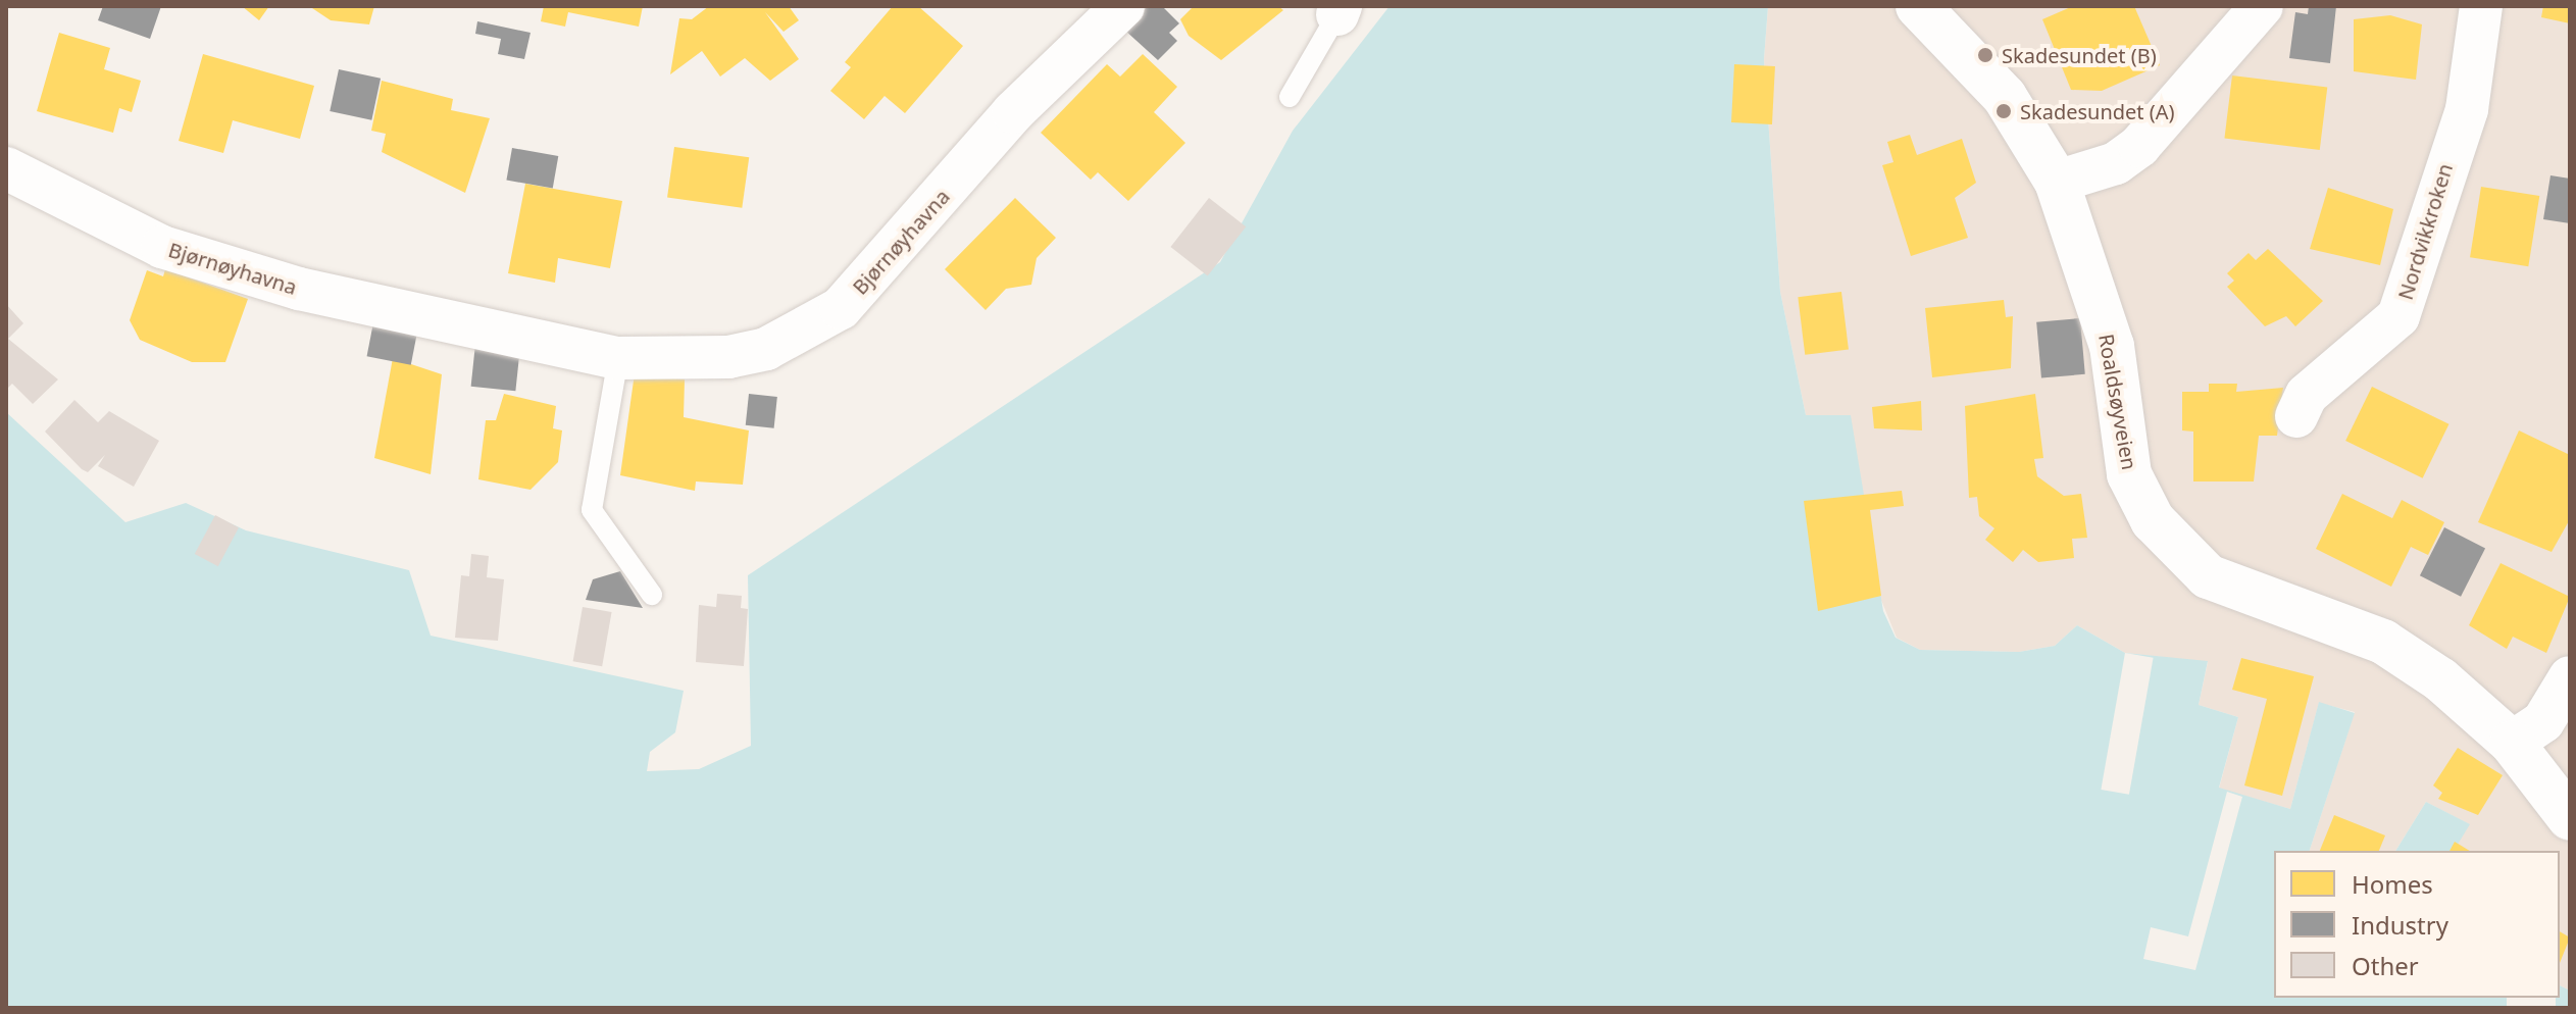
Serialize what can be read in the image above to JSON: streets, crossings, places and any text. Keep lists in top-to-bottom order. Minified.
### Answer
{"streets":{"street":["Nordvikkroken","Bjørnøyhavna","Roaldsøyveien"]},"places":["Skadesundet (B)","Skadesundet (A)"],"legend":["Homes","Industry","Other"]}
